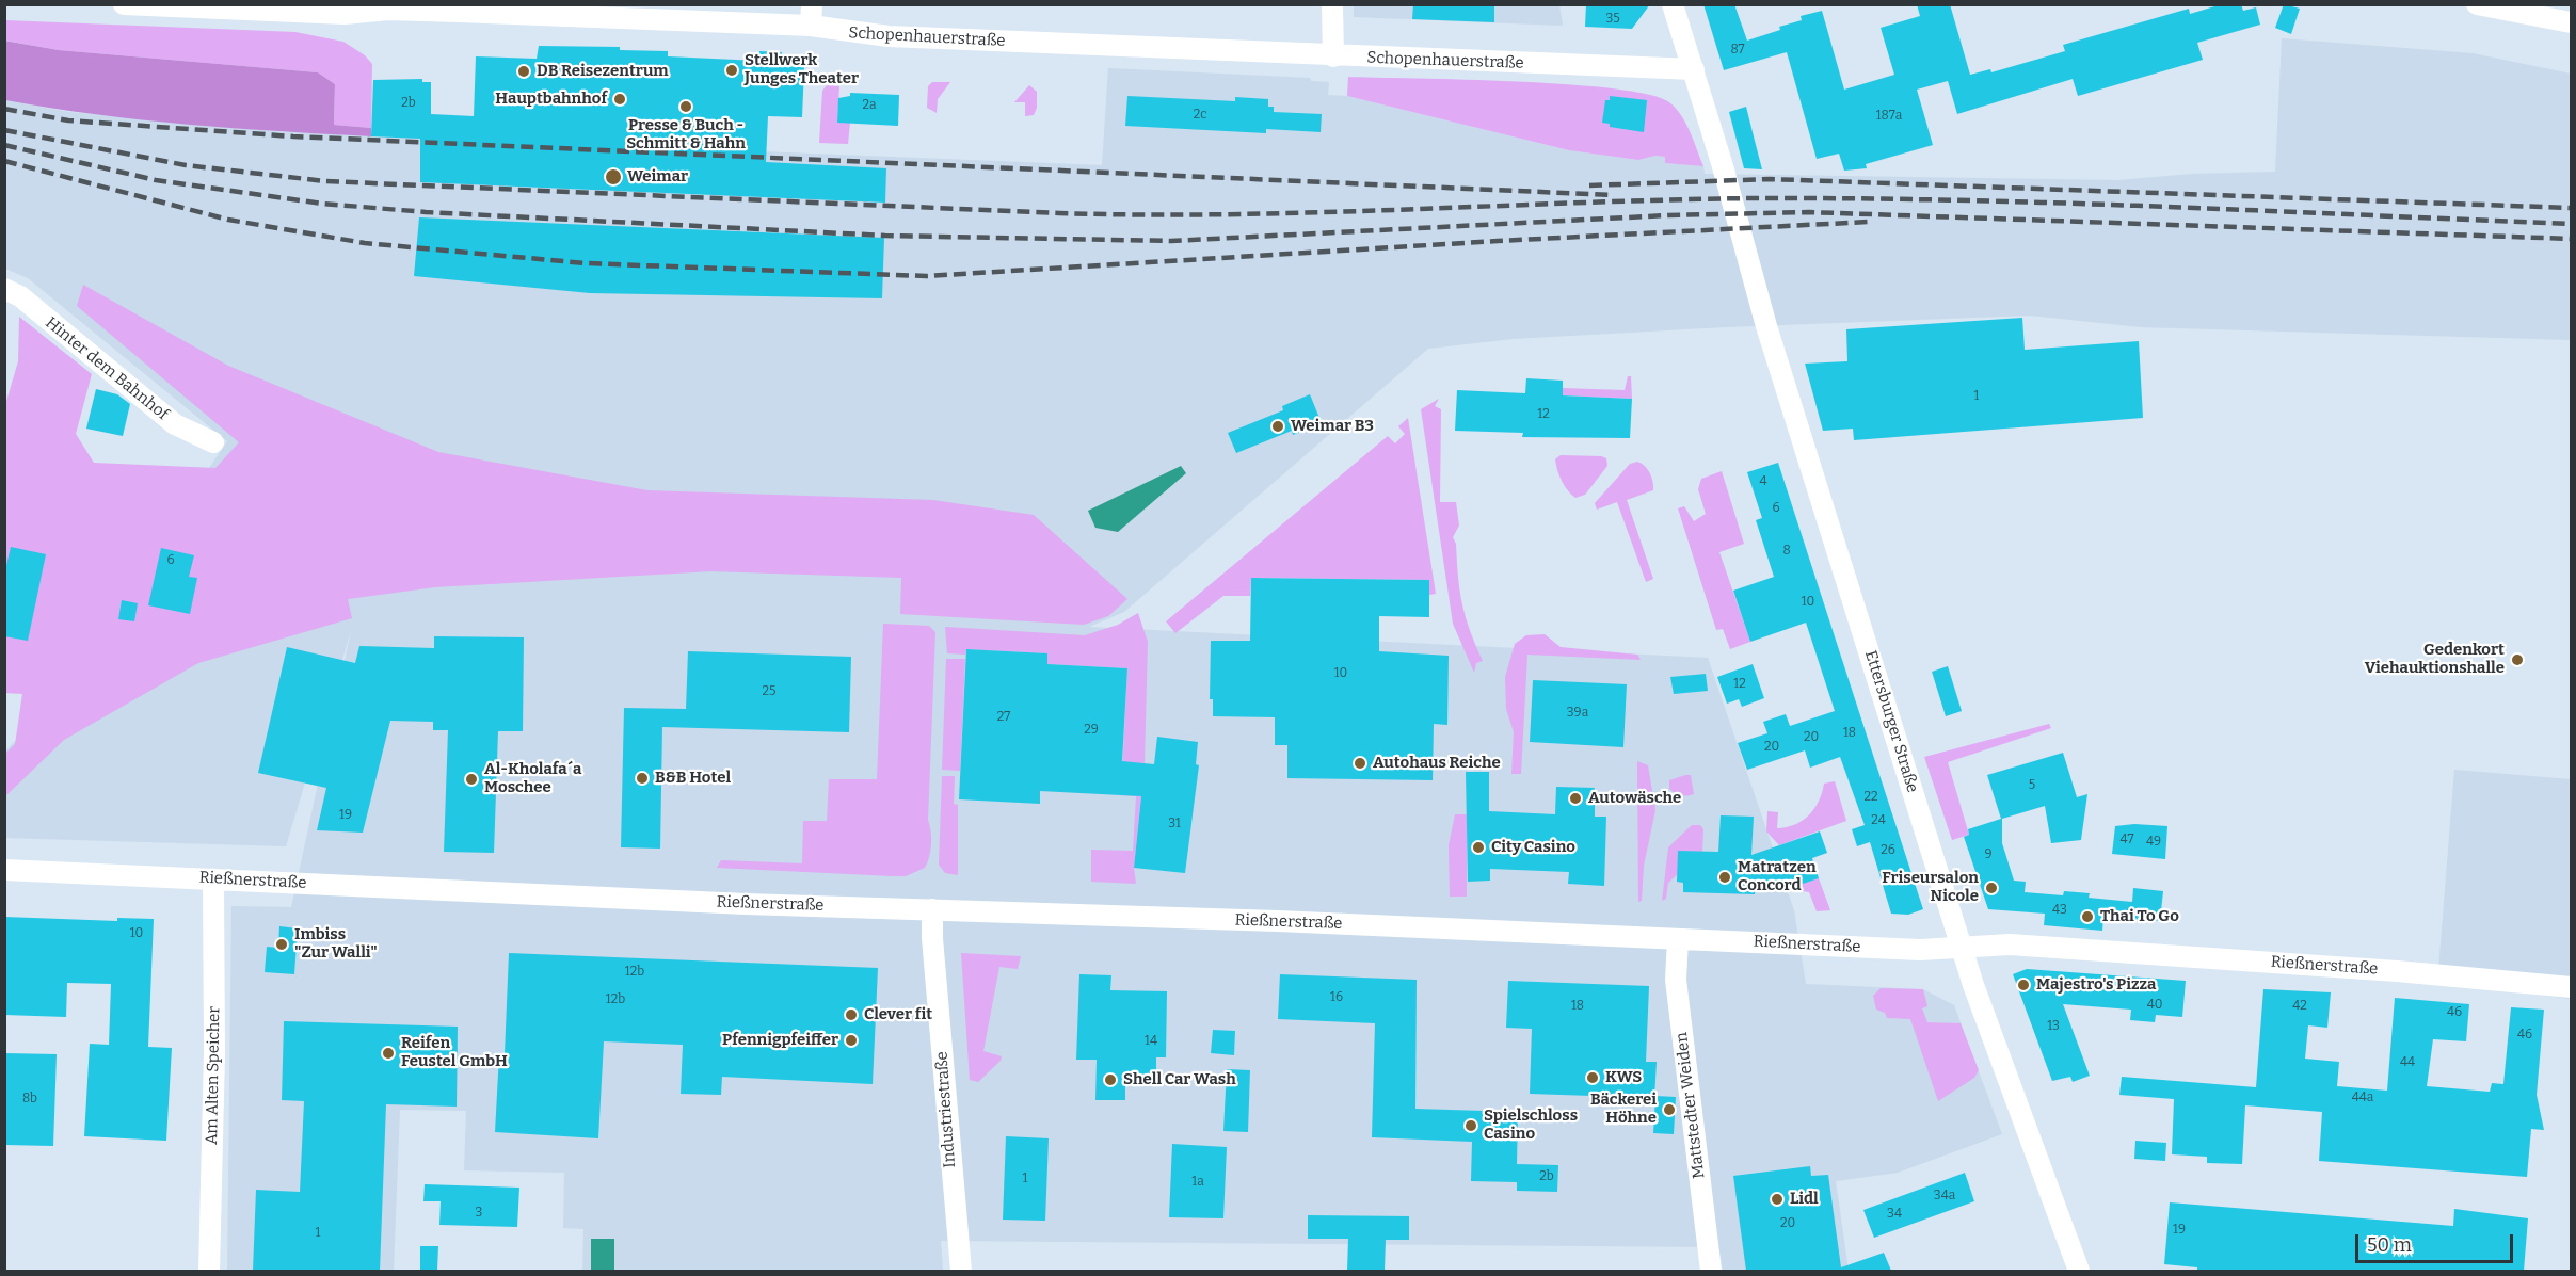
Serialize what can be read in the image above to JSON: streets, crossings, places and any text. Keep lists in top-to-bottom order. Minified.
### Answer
{"streets":{"street":["Schopenhauerstraße","Hinter dem Bahnhof","Ettersburger Straße","Rießnerstraße","Am Alten Speicher","Mattstedter Weiden","Industriestraße"]},"crossings":[["Schopenhauerstraße","Ettersburger Straße"],["Ettersburger Straße","Rießnerstraße"],["Rießnerstraße","Am Alten Speicher"],["Rießnerstraße","Mattstedter Weiden"],["Rießnerstraße","Industriestraße"]],"places":["Stellwerk Junges Theater","DB Reisezentrum","Hauptbahnhof","Presse & Buch - Schmitt & Hahn","Weimar","Weimar B3","Gedenkort Viehauktionshalle","Autohaus Reiche","B&B Hotel","Al-Kholafa´a Moschee","Autowäsche","City Casino","Matratzen Concord","Friseursalon Nicole","Thai To Go","Imbiss \"Zur Walli\"","Majestro's Pizza","Clever fit","Pfennigpfeiffer","Reifen Feustel GmbH","KWS","Shell Car Wash","Bäckerei Höhne","Spielschloss Casino","Lidl"],"house_numbers":["35","87","2b","2a","2c","187a","1","12","4","6","8","6","10","10","12","25","39a","27","29","18","20","20","5","22","19","24","31","47","49","26","9","43","10","12b","16","12b","40","18","42","46","13","46","14","44","44a","8b","2b","1","1a","34a","3","34","20","19","1"],"scale_bar":"50 m"}
